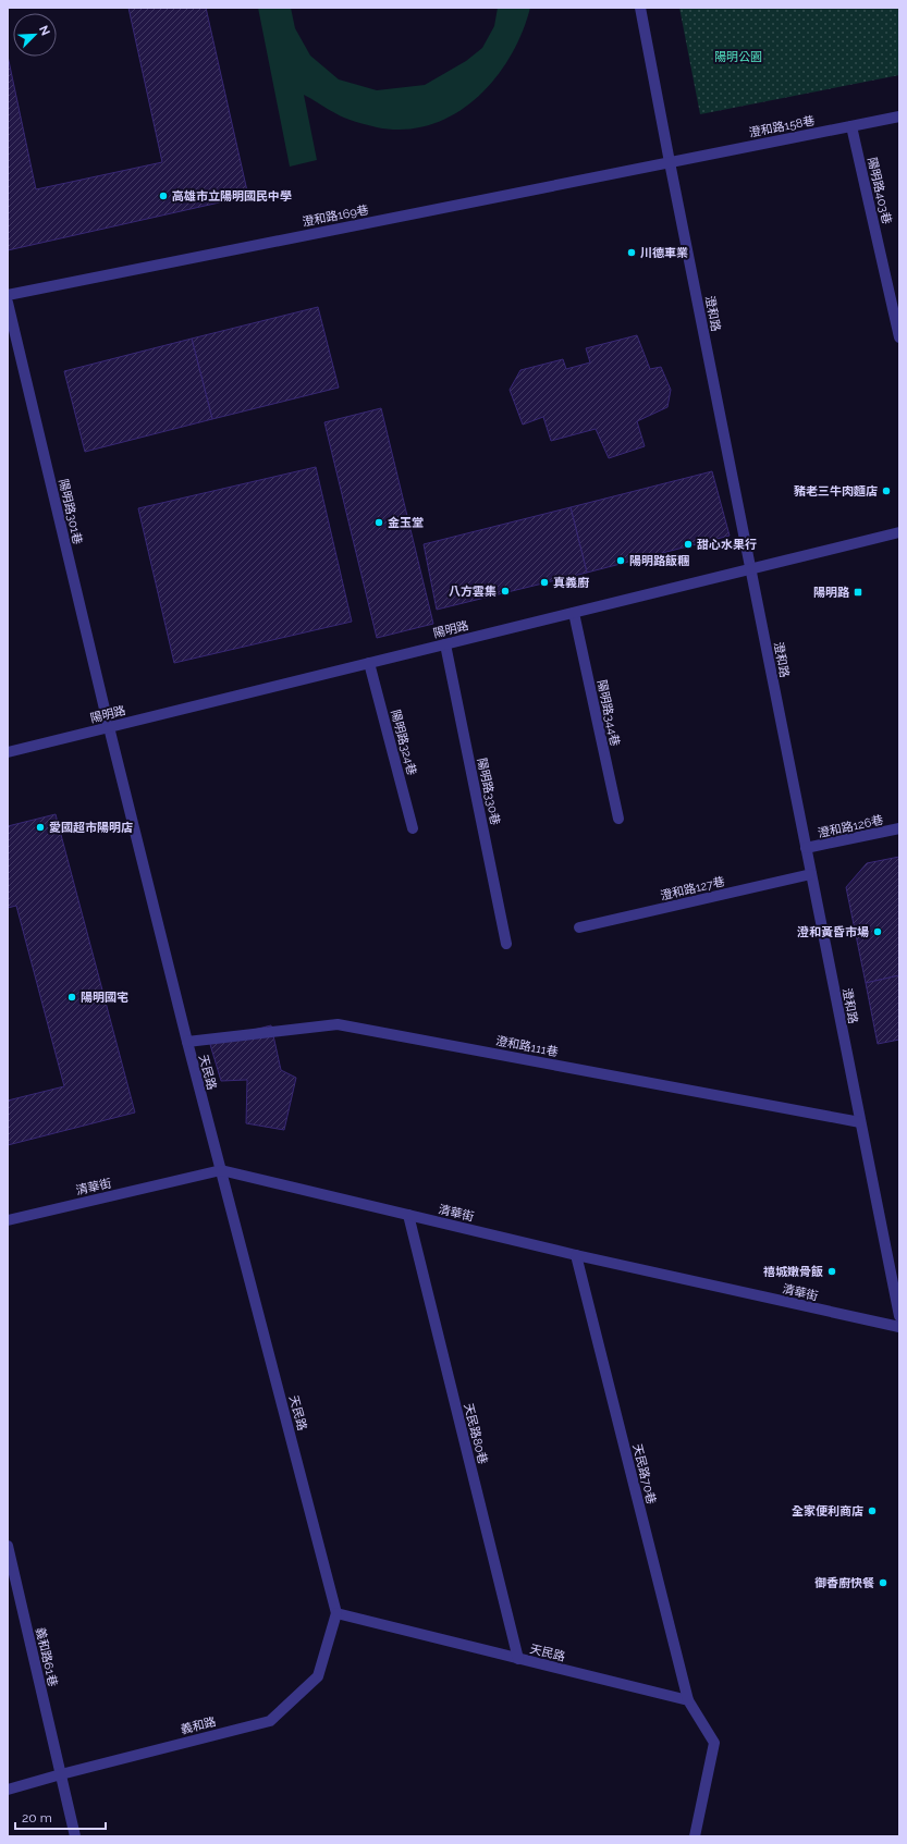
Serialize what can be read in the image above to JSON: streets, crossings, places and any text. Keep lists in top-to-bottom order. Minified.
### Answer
{"streets":{"street":["澄和路158巷","陽明路403巷","澄和路169巷","澄和路","陽明路301巷","陽明路","陽明路344巷","陽明路324巷","陽明路330巷","澄和路126巷","澄和路127巷","澄和路111巷","天民路","清華街","天民路80巷","天民路70巷","義和路61巷","義和路"]},"crossings":[["澄和路158巷","陽明路403巷"],["澄和路158巷","澄和路169巷"],["澄和路158巷","澄和路"],["澄和路169巷","澄和路"],["澄和路","陽明路"],["澄和路","澄和路126巷"],["澄和路","澄和路127巷"],["澄和路","澄和路111巷"],["陽明路301巷","陽明路"],["陽明路301巷","天民路"],["陽明路","陽明路344巷"],["陽明路","陽明路324巷"],["陽明路","陽明路330巷"],["陽明路","天民路"],["澄和路111巷","天民路"],["天民路","清華街"],["天民路","天民路80巷"],["天民路","天民路70巷"],["天民路","義和路"],["清華街","天民路80巷"],["清華街","天民路70巷"],["義和路61巷","義和路"]],"parks":["陽明公園"],"places":{"other":["高雄市立陽明國民中學","川德車業","豬老三牛肉麵店","金玉堂","甜心水果行","陽明路飯糰","真義廚","八方雲集","愛國超市陽明店","澄和黃昏市場","陽明國宅","禧城嫩骨飯","全家便利商店","御香廚快餐"],"transit":["陽明路"]},"scale_bar":"20 m","north":"top right"}
